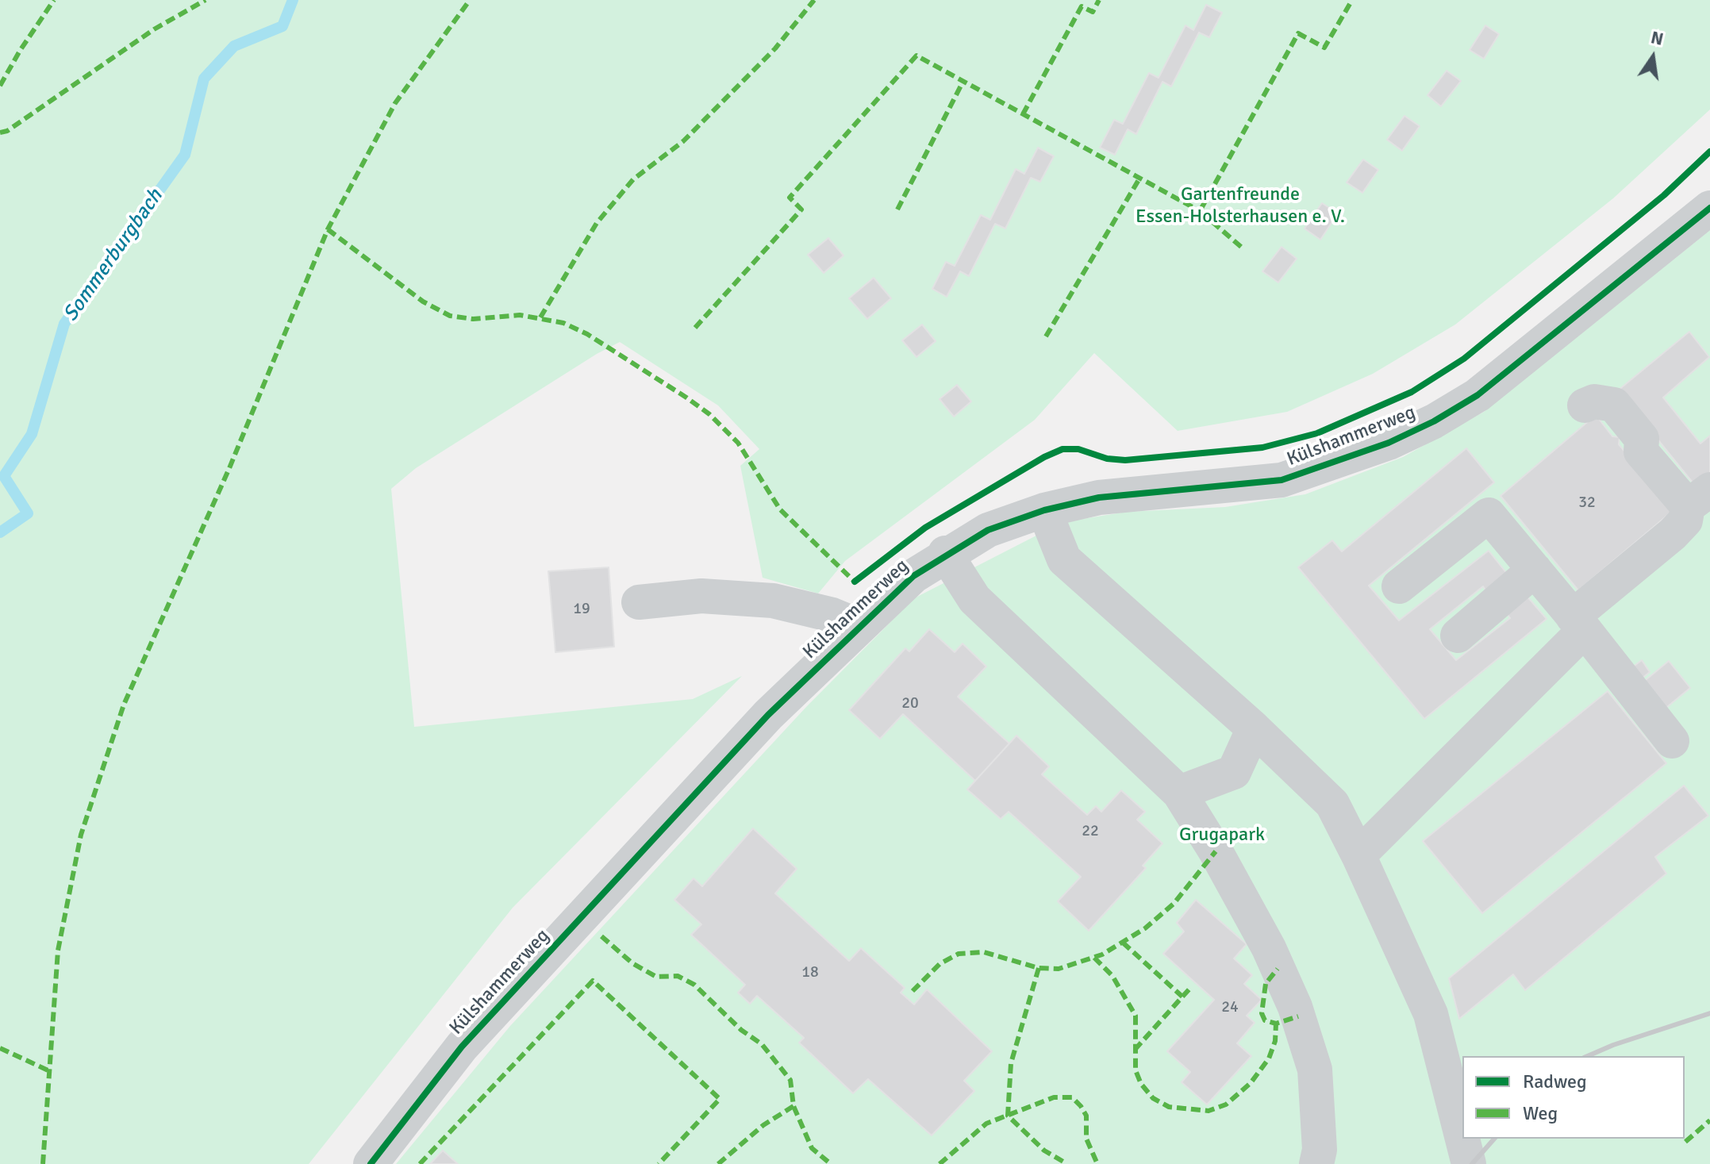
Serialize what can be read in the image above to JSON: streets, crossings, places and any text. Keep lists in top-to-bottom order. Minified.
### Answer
{"streets":{"street":["Külshammerweg"]},"water":["Sommerburgbach"],"parks":["Gartenfreunde Essen-Holsterhausen e. V.","Grugapark"],"house_numbers":["32","19","20","22","18","24"],"legend":["Radweg","Weg"],"north":"top"}
